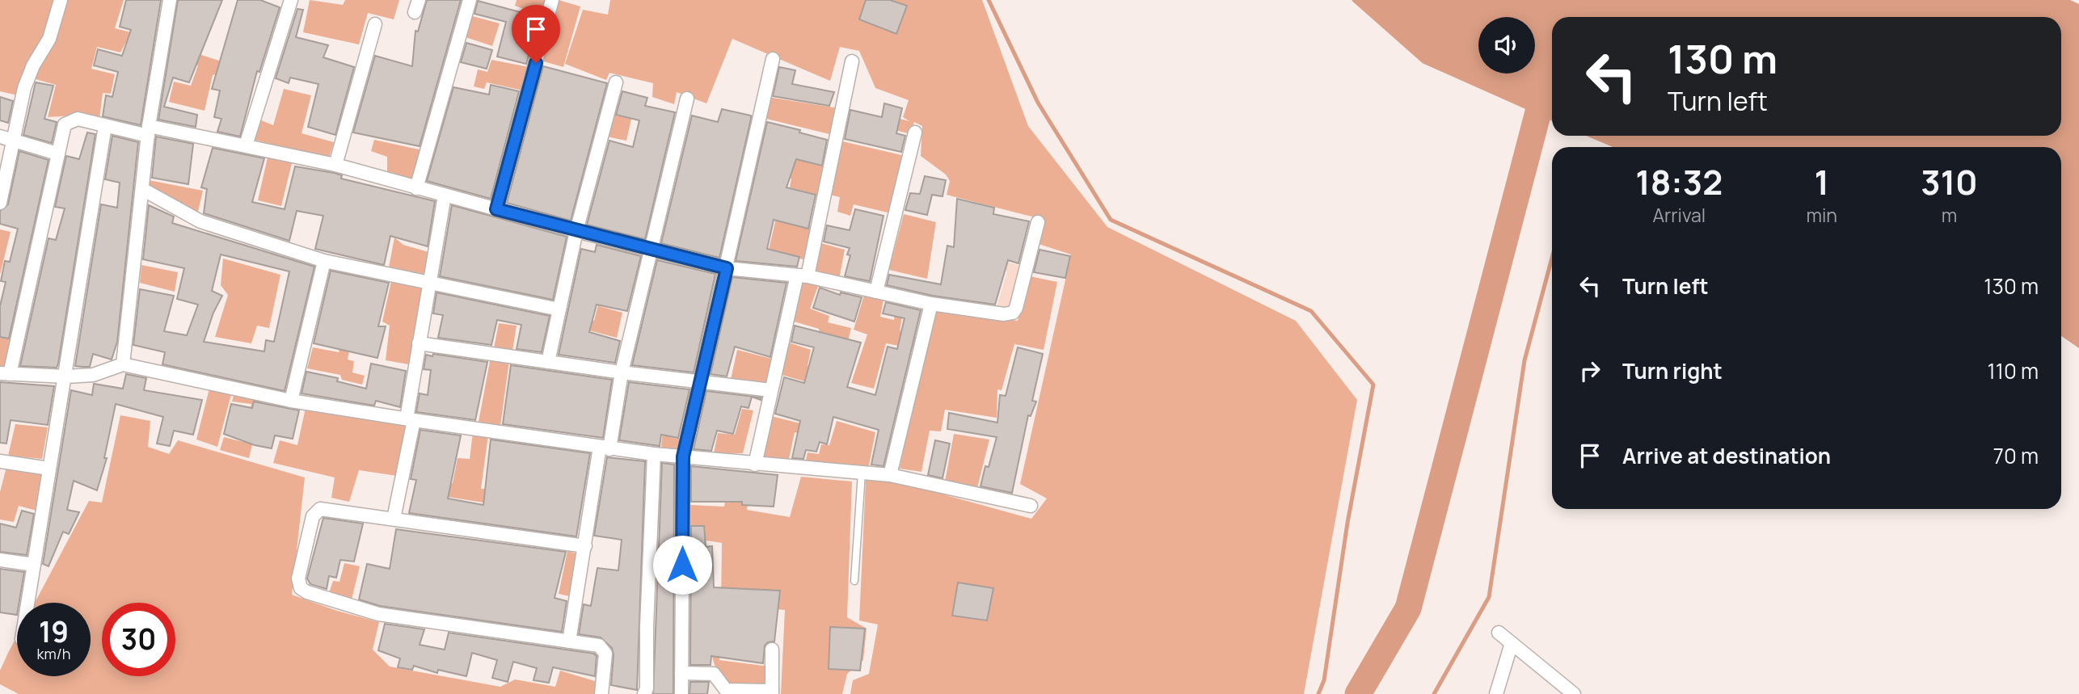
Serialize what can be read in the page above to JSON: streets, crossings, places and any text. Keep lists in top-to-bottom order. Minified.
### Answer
{"page":{"turn":["130 m","Turn left"],"eta":["18:32","Arrival","1","min","310","m"],"list":[{"name":"Turn left","value":"130 m"},{"name":"Turn right","value":"110 m"},{"name":"Arrive at destination","value":"70 m"}],"speed":"19 km/h","limit":"30"}}
